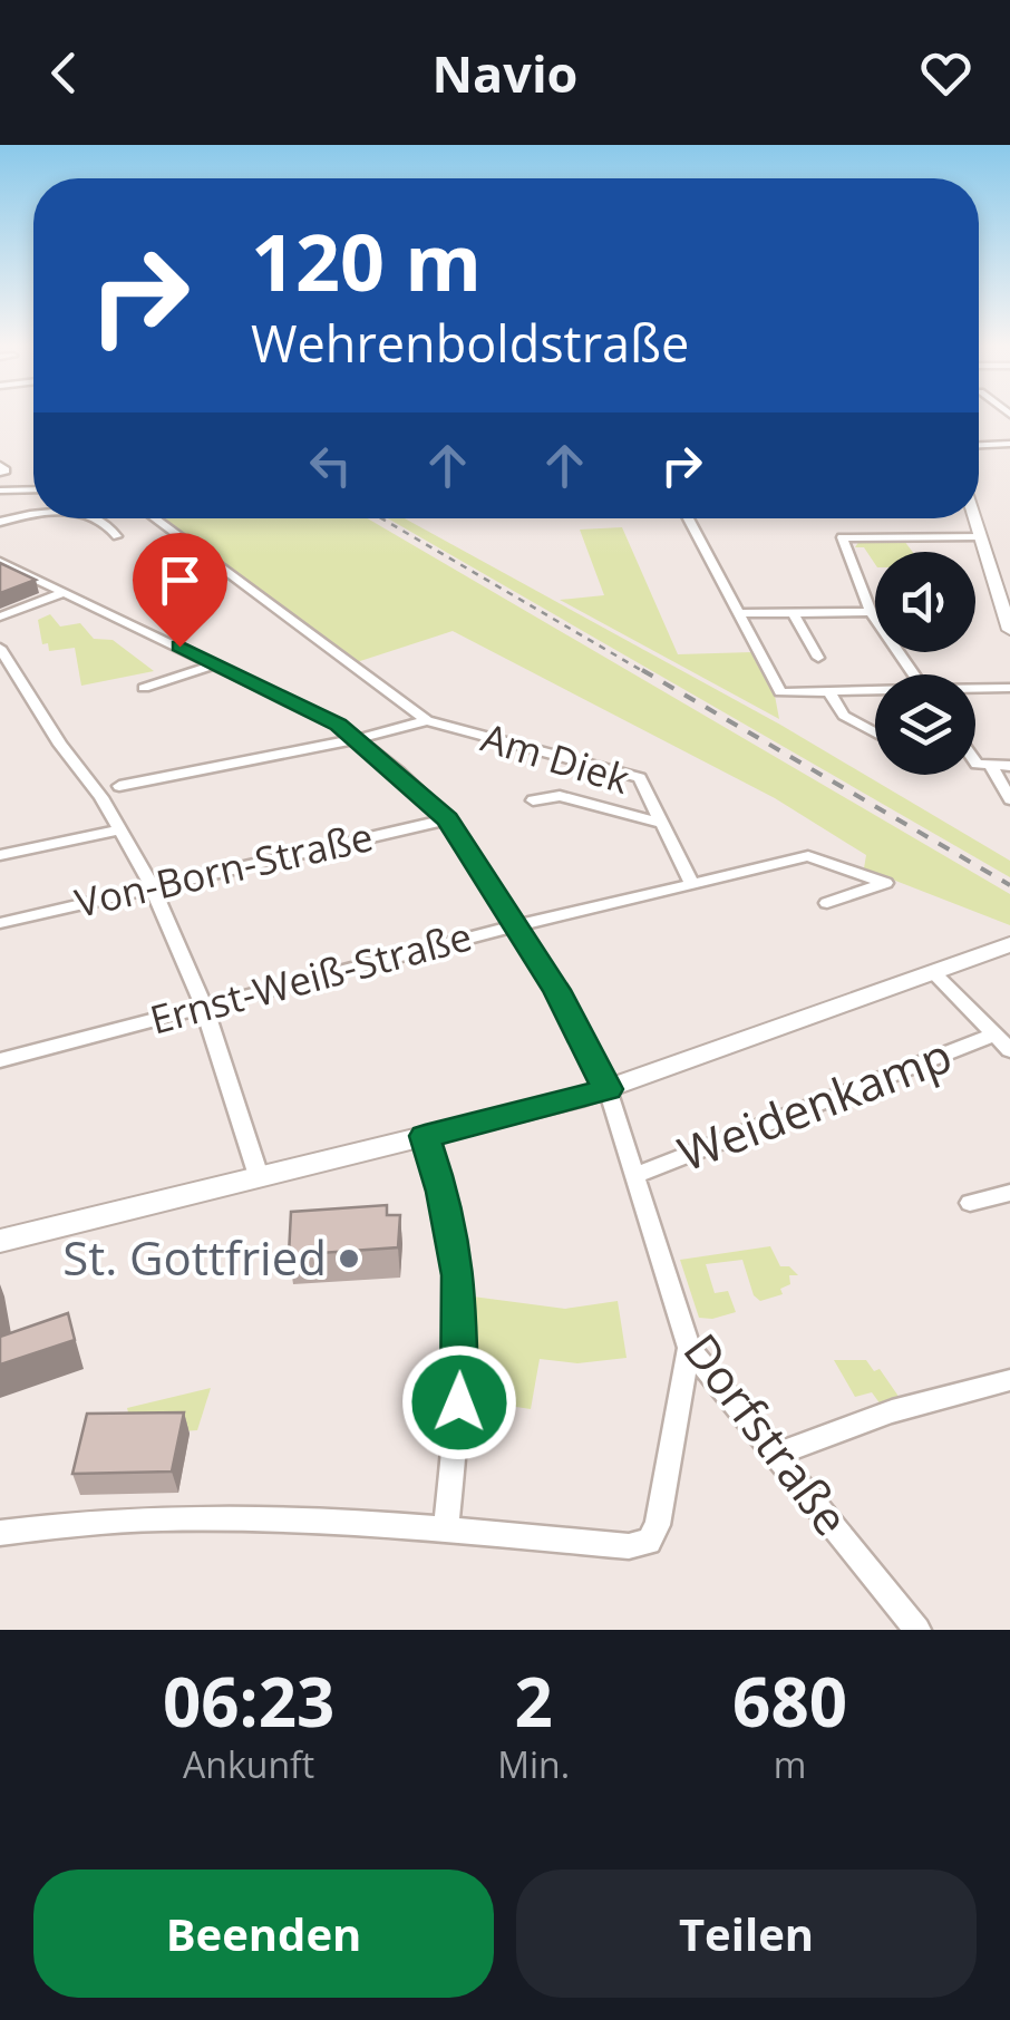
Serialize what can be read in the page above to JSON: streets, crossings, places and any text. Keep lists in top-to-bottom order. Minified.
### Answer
{"streets":{"street":["Am Diek","Von-Born-Straße","Ernst-Weiß-Straße","Weidenkamp","Dorfstraße"]},"crossings":[["Am Diek","Ernst-Weiß-Straße"],["Von-Born-Straße","Dorfstraße"],["Ernst-Weiß-Straße","Dorfstraße"],["Weidenkamp","Dorfstraße"]],"places":["St. Gottfried"],"page":{"header":"Navio","turn":["120 m","Wehrenboldstraße"],"eta":["06:23","Ankunft","2","Min.","680","m"],"buttons":["Beenden","Teilen"]}}
